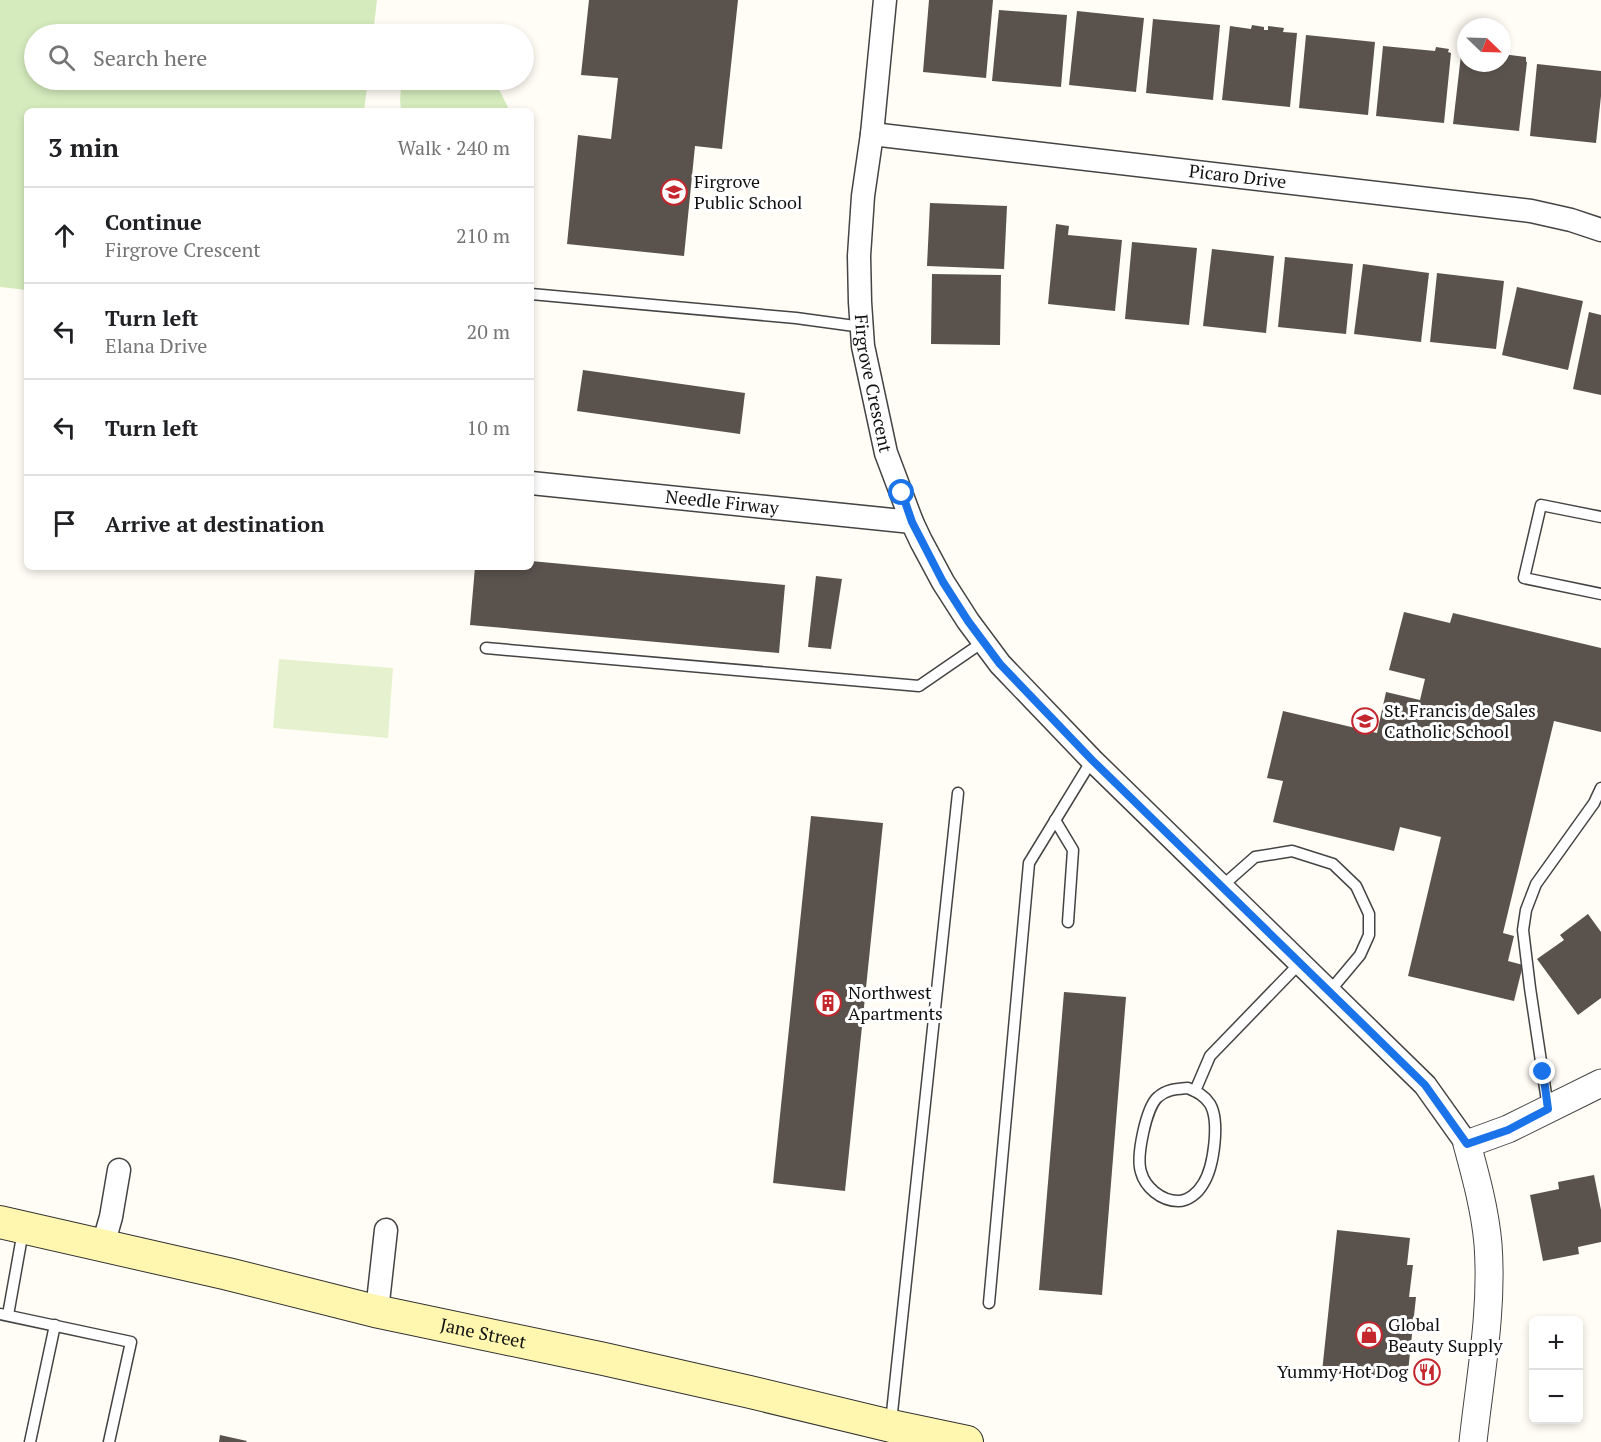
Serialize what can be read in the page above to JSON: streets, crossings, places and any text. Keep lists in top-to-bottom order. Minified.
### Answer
{"streets":{"main road":["Jane Street"],"street":["Picaro Drive","Firgrove Crescent","Needle Firway"]},"crossings":[["Picaro Drive","Firgrove Crescent"],["Firgrove Crescent","Needle Firway"]],"places":{"school or university":["Firgrove Public School","St. Francis de Sales Catholic School"],"building":["Northwest Apartments"],"shop":["Global Beauty Supply"],"restaurant":["Yummy Hot Dog"]},"north":"bottom right","page":{"search":"Search here","heading":["3 min","Walk · 240 m"],"list":[["Continue","Firgrove Crescent","210 m"],["Turn left","Elana Drive","20 m"],["Turn left","10 m"],"Arrive at destination"],"map_buttons":["+","−"]}}
